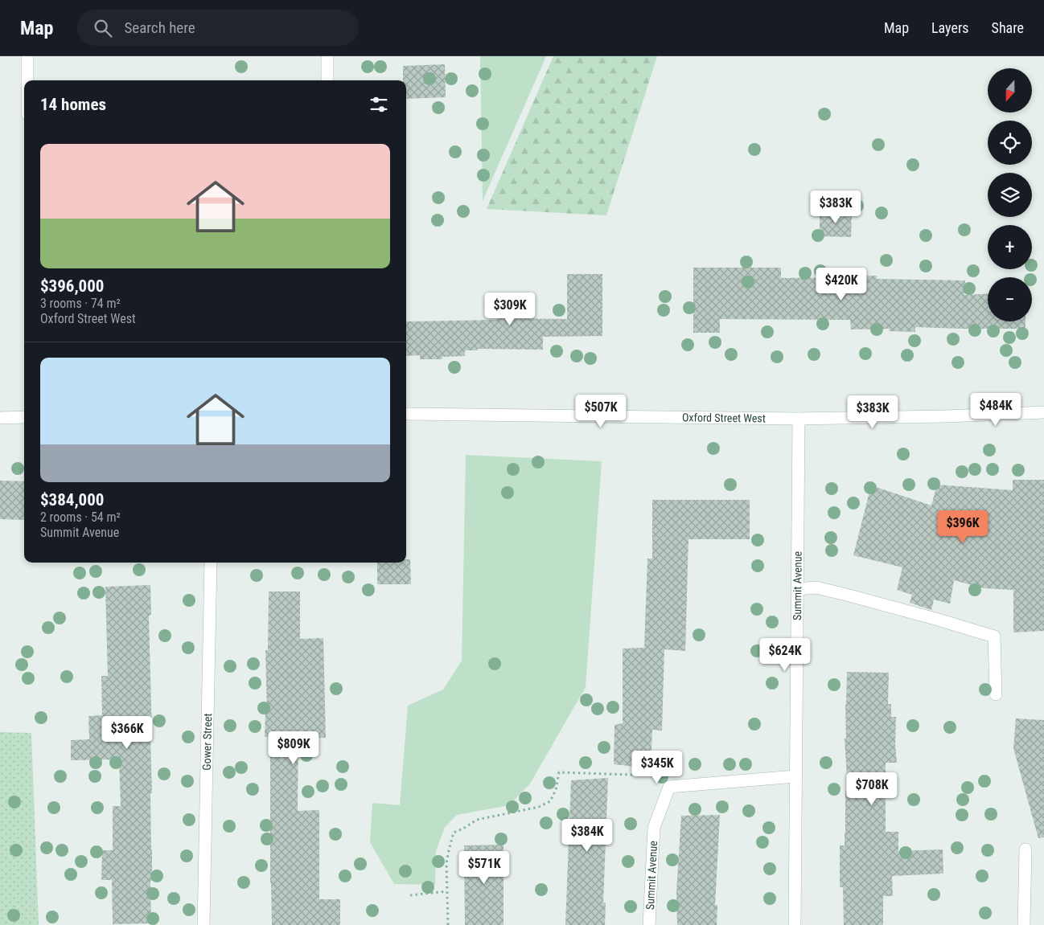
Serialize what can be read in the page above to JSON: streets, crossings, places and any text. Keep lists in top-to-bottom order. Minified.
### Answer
{"streets":{"street":["Oxford Street West","Summit Avenue","Gower Street"]},"crossings":[["Oxford Street West","Summit Avenue"]],"north":"bottom","page":{"header":"Map","search":"Search here","nav":["Map","Layers","Share"],"map_buttons":["+","−"],"heading":"14 homes","list":[{"name":"$396,000","note":"3 rooms · 74 m² · Oxford Street West"},{"name":"$384,000","note":"2 rooms · 54 m² · Summit Avenue"}],"price":["$383K","$420K","$309K","$484K","$507K","$383K","$396K","$624K","$366K","$809K","$345K","$708K","$384K","$571K"]}}
